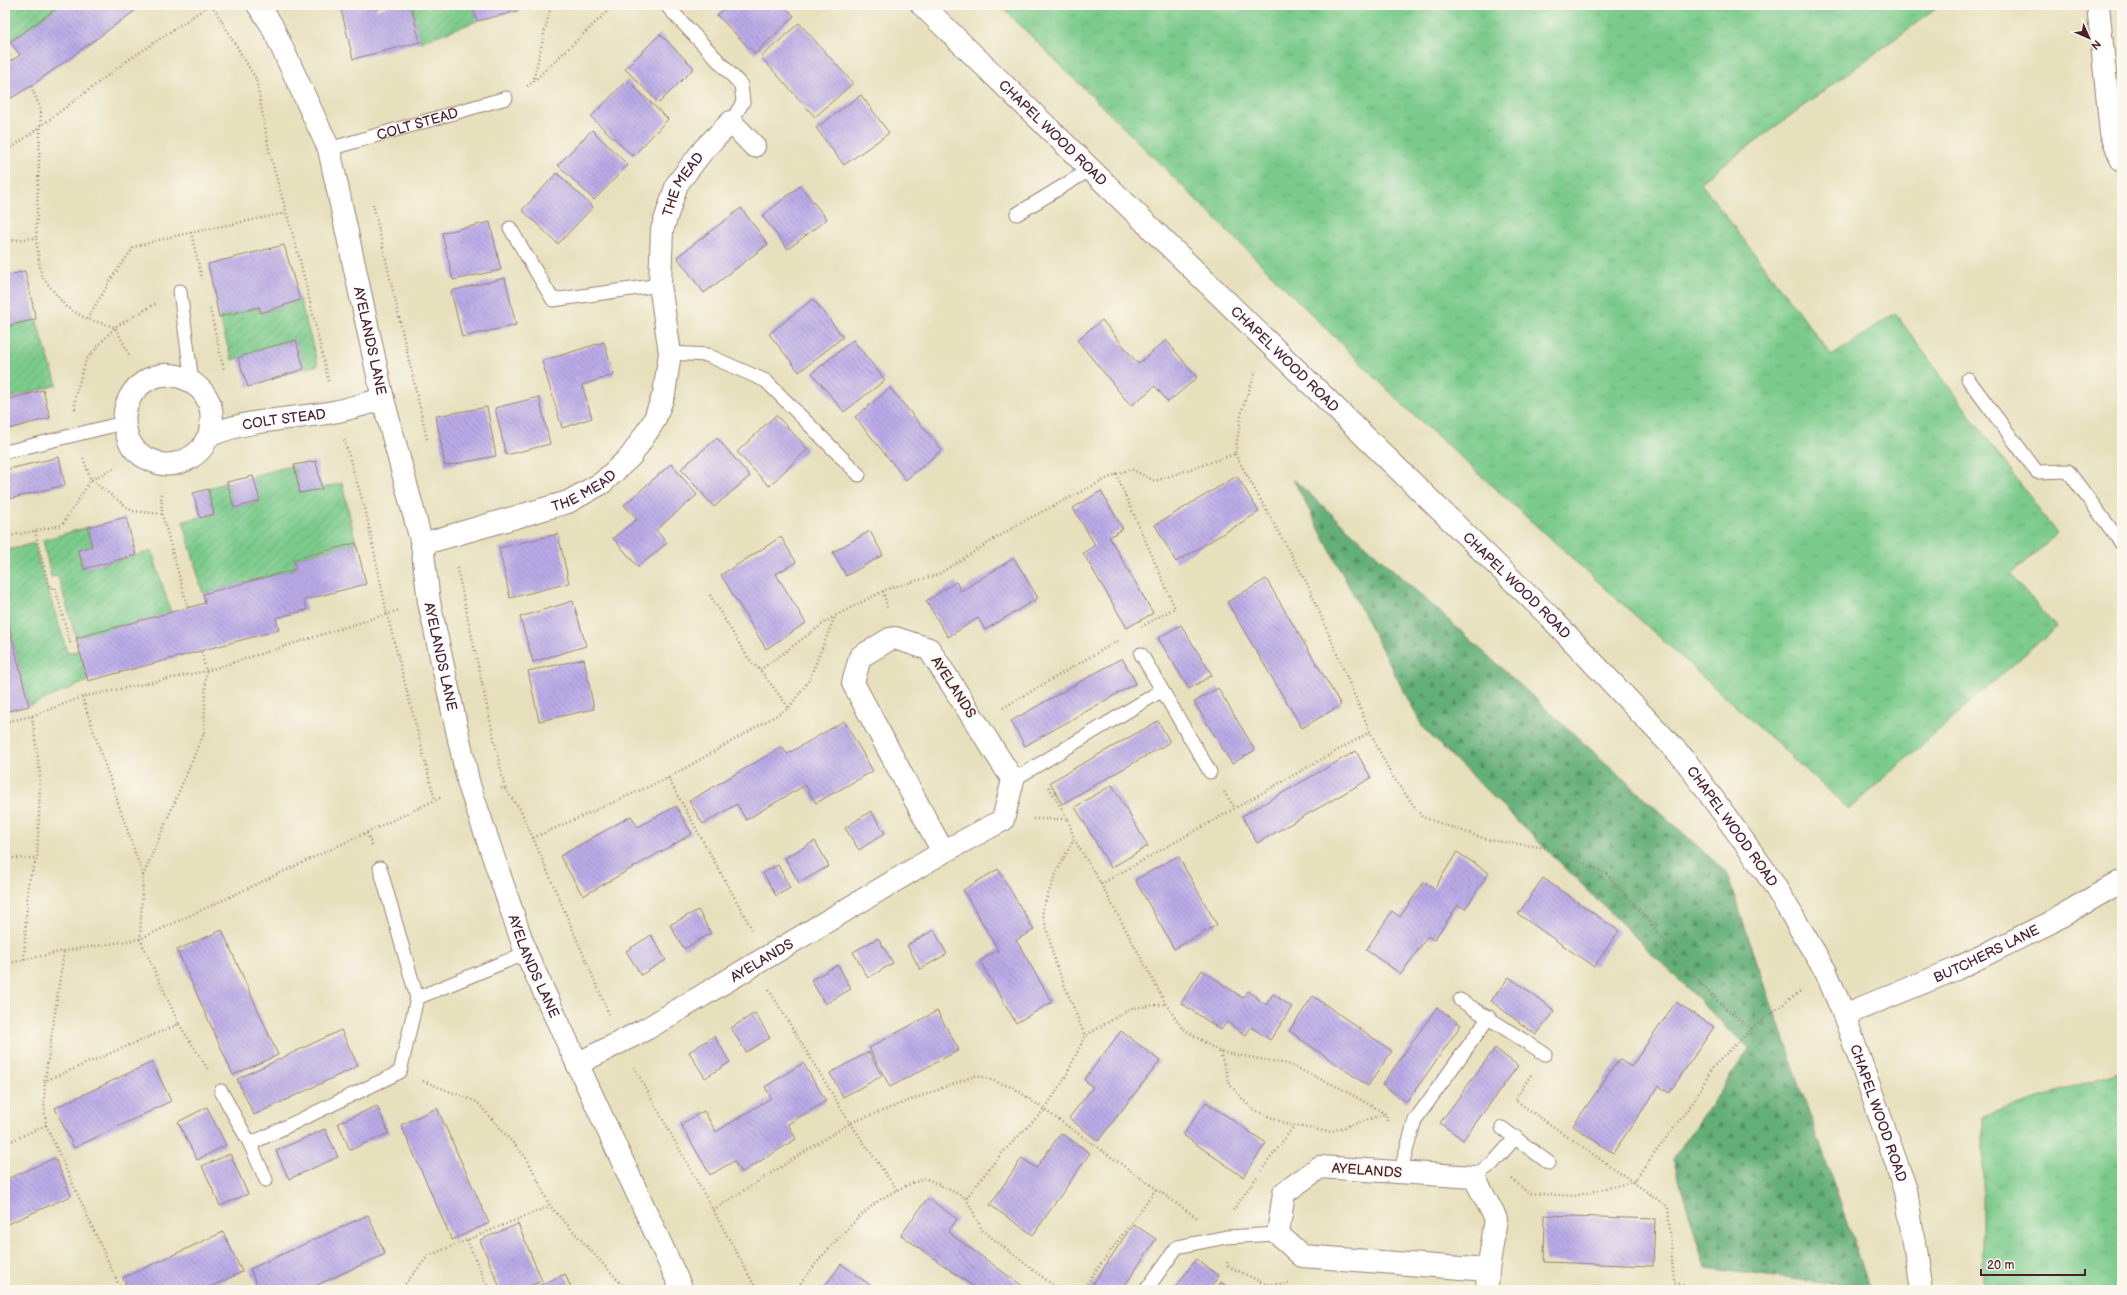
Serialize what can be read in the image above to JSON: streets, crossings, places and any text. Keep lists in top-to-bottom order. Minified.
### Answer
{"streets":{"street":["COLT STEAD","CHAPEL WOOD ROAD","THE MEAD","AYELANDS LANE","AYELANDS","BUTCHERS LANE"]},"crossings":[["COLT STEAD","AYELANDS LANE"],["CHAPEL WOOD ROAD","BUTCHERS LANE"],["THE MEAD","AYELANDS LANE"],["AYELANDS LANE","AYELANDS"]],"scale_bar":"20 m","north":"bottom right"}
